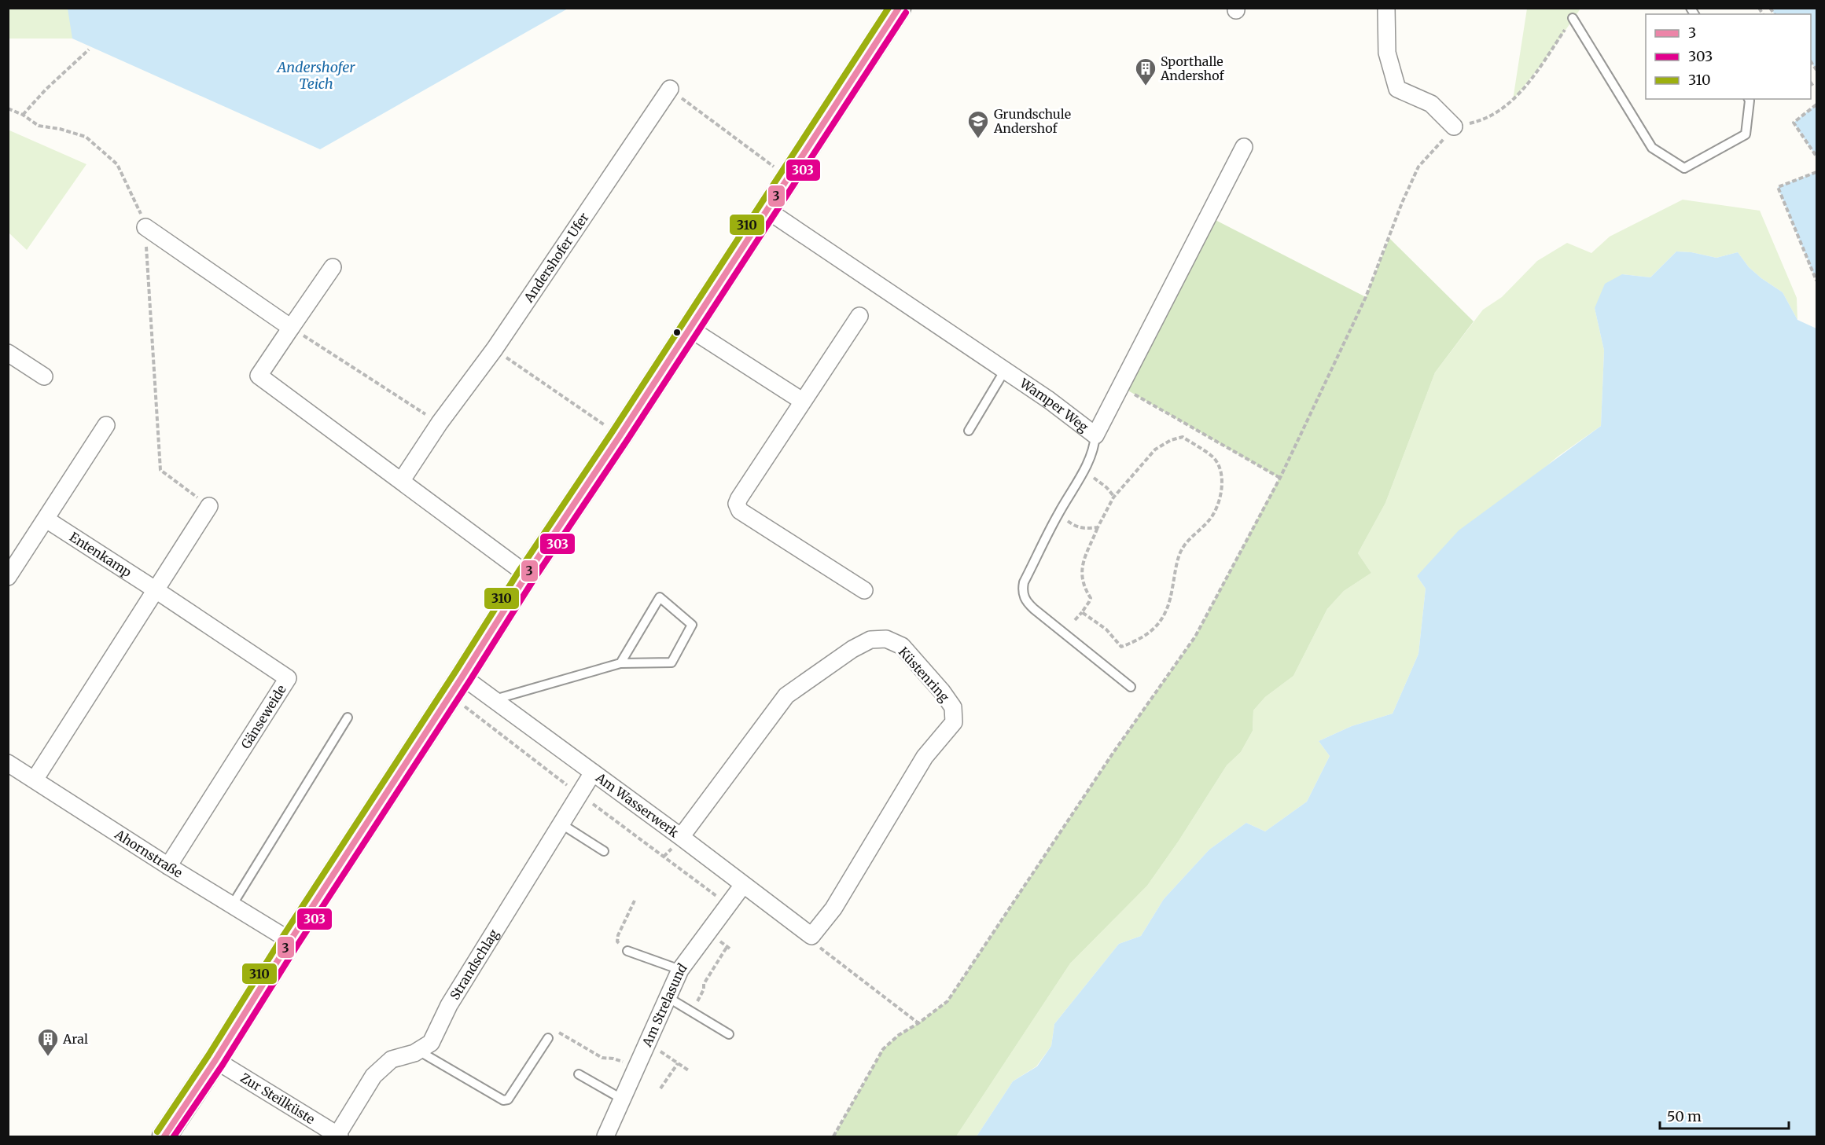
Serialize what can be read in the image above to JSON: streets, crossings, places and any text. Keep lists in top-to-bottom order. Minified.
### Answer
{"streets":{"street":["Andershofer Ufer","Wamper Weg","Entenkamp","Küstenring","Gänseweide","Am Wasserwerk","Ahornstraße","Strandschlag","Am Strelasund","Zur Steilküste"]},"crossings":[["Entenkamp","Gänseweide"],["Küstenring","Am Wasserwerk"],["Gänseweide","Ahornstraße"],["Am Wasserwerk","Strandschlag"],["Am Wasserwerk","Am Strelasund"],["Strandschlag","Zur Steilküste"]],"water":["Andershofer Teich"],"places":{"building":["Sporthalle Andershof","Aral"],"school or university":["Grundschule Andershof"]},"lines":["transit line 3","transit line 310","transit line 303"],"legend":["3","303","310"],"scale_bar":"50 m"}
